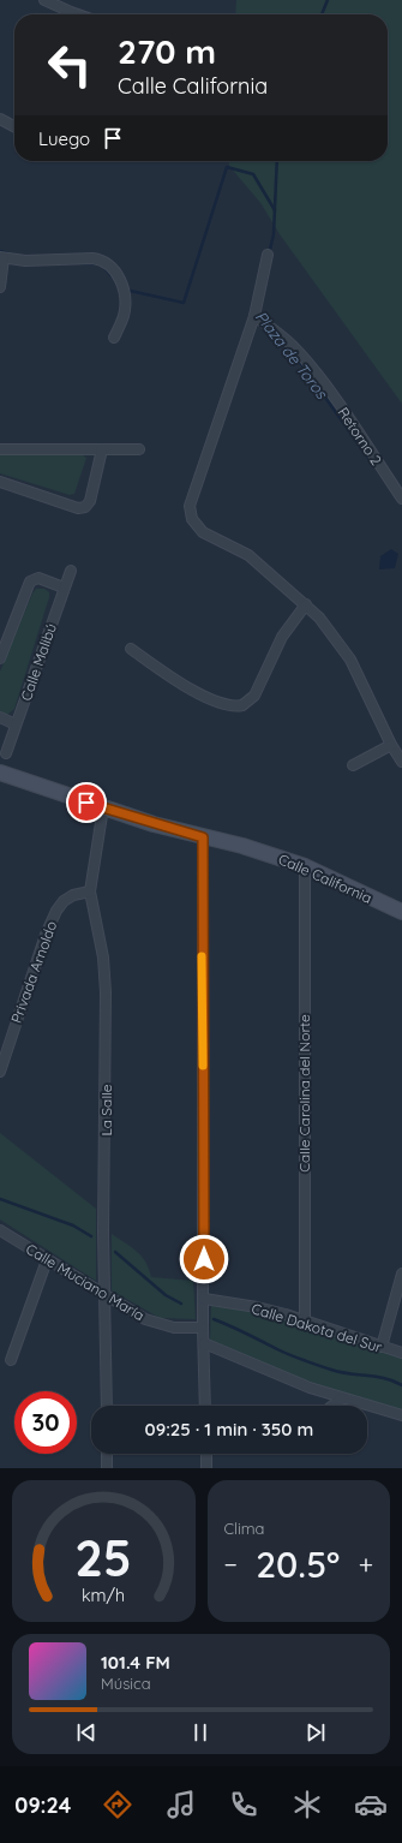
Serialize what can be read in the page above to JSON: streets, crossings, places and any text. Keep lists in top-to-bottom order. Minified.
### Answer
{"streets":{"main road":["Calle California"],"street":["Retorno 2","Calle Malibú","Privada Arnoldo","Calle Carolina del Norte","La Salle","Calle Muciano María","Calle Dakota del Sur"]},"crossings":[["Calle California","Calle Carolina del Norte"],["Calle California","La Salle"],["Privada Arnoldo","La Salle"],["Calle Carolina del Norte","Calle Dakota del Sur"],["La Salle","Calle Muciano María"]],"water":["Plaza de Toros"],"page":{"turn":["270 m","Calle California"],"then":"Luego","limit":"30","trip":"09:25 · 1 min · 350 m","tile":"Clima","heat":["−","20.5°","+"],"song":["101.4 FM","Música"],"tabs":"09:24","gauge":["25","km/h"]}}
